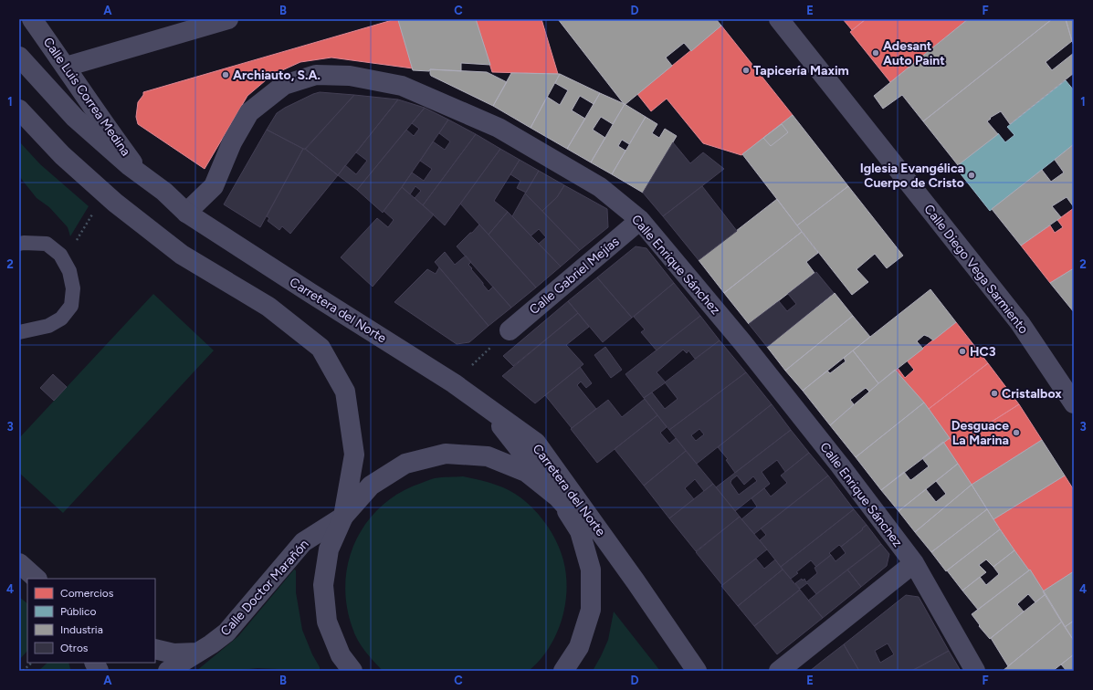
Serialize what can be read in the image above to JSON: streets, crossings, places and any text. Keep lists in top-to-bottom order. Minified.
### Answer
{"streets":{"street":["Calle Luis Correa Medina","Calle Enrique Sánchez","Calle Diego Vega Sarmiento","Calle Gabriel Mejías","Carretera del Norte","Calle Doctor Marañón"]},"crossings":[["Calle Luis Correa Medina","Carretera del Norte"],["Calle Enrique Sánchez","Calle Gabriel Mejías"],["Calle Enrique Sánchez","Carretera del Norte"]],"places":["Adesant Auto Paint","Tapicería Maxim","Archiauto, S.A.","Iglesia Evangélica Cuerpo de Cristo","HC3","Cristalbox","Desguace La Marina"],"legend":["Comercios","Público","Industria","Otros"],"grid":{"columns":["A","B","C","D","E","F"],"rows":["1","2","3","4"]}}
